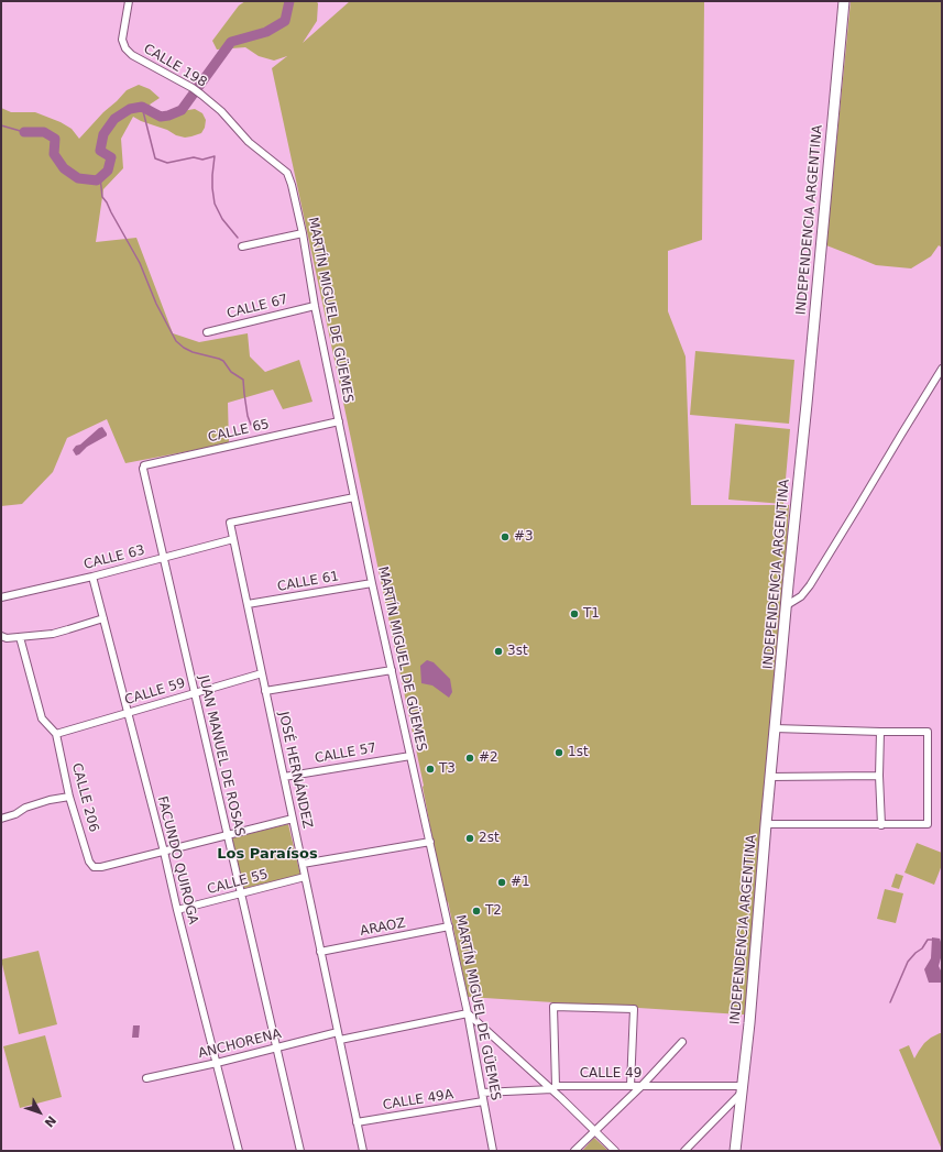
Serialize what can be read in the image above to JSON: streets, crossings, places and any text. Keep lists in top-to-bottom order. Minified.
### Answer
{"streets":{"street":["CALLE 198","INDEPENDENCIA ARGENTINA","CALLE 67","MARTÍN MIGUEL DE GÜEMES","CALLE 65","CALLE 63","CALLE 61","CALLE 59","CALLE 57","JUAN MANUEL DE ROSAS","JOSÉ HERNÁNDEZ","CALLE 206","FACUNDO QUIROGA","CALLE 55","ARAOZ","ANCHORENA","CALLE 49","CALLE 49A"]},"crossings":[["CALLE 198","MARTÍN MIGUEL DE GÜEMES"],["INDEPENDENCIA ARGENTINA","CALLE 49"],["CALLE 67","MARTÍN MIGUEL DE GÜEMES"],["MARTÍN MIGUEL DE GÜEMES","CALLE 65"],["MARTÍN MIGUEL DE GÜEMES","CALLE 61"],["MARTÍN MIGUEL DE GÜEMES","CALLE 57"],["MARTÍN MIGUEL DE GÜEMES","JOSÉ HERNÁNDEZ"],["MARTÍN MIGUEL DE GÜEMES","ARAOZ"],["MARTÍN MIGUEL DE GÜEMES","CALLE 49"],["MARTÍN MIGUEL DE GÜEMES","CALLE 49A"],["CALLE 65","JUAN MANUEL DE ROSAS"],["CALLE 63","JUAN MANUEL DE ROSAS"],["CALLE 63","JOSÉ HERNÁNDEZ"],["CALLE 63","FACUNDO QUIROGA"],["CALLE 61","JOSÉ HERNÁNDEZ"],["CALLE 59","JUAN MANUEL DE ROSAS"],["CALLE 59","JOSÉ HERNÁNDEZ"],["CALLE 59","CALLE 206"],["CALLE 59","FACUNDO QUIROGA"],["CALLE 57","JOSÉ HERNÁNDEZ"],["JUAN MANUEL DE ROSAS","CALLE 55"],["JUAN MANUEL DE ROSAS","ANCHORENA"],["JOSÉ HERNÁNDEZ","CALLE 55"],["JOSÉ HERNÁNDEZ","ARAOZ"],["JOSÉ HERNÁNDEZ","ANCHORENA"],["JOSÉ HERNÁNDEZ","CALLE 49A"],["CALLE 206","FACUNDO QUIROGA"],["FACUNDO QUIROGA","CALLE 55"],["FACUNDO QUIROGA","ANCHORENA"]],"districts":["Los Paraísos"],"places":["#3","T1","3st","1st","#2","T3","2st","#1","T2"],"north":"bottom right"}
